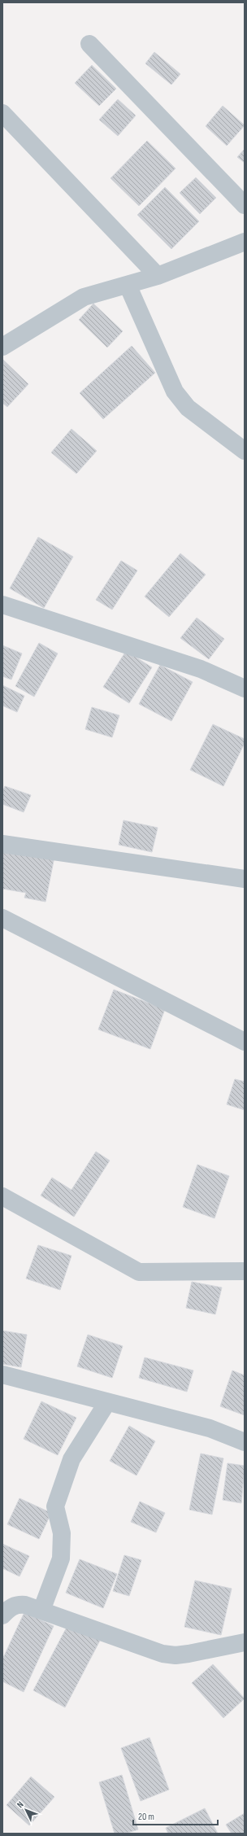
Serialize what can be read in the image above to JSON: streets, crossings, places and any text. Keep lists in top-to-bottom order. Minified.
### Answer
{"scale_bar":"20 m","north":"top left"}
